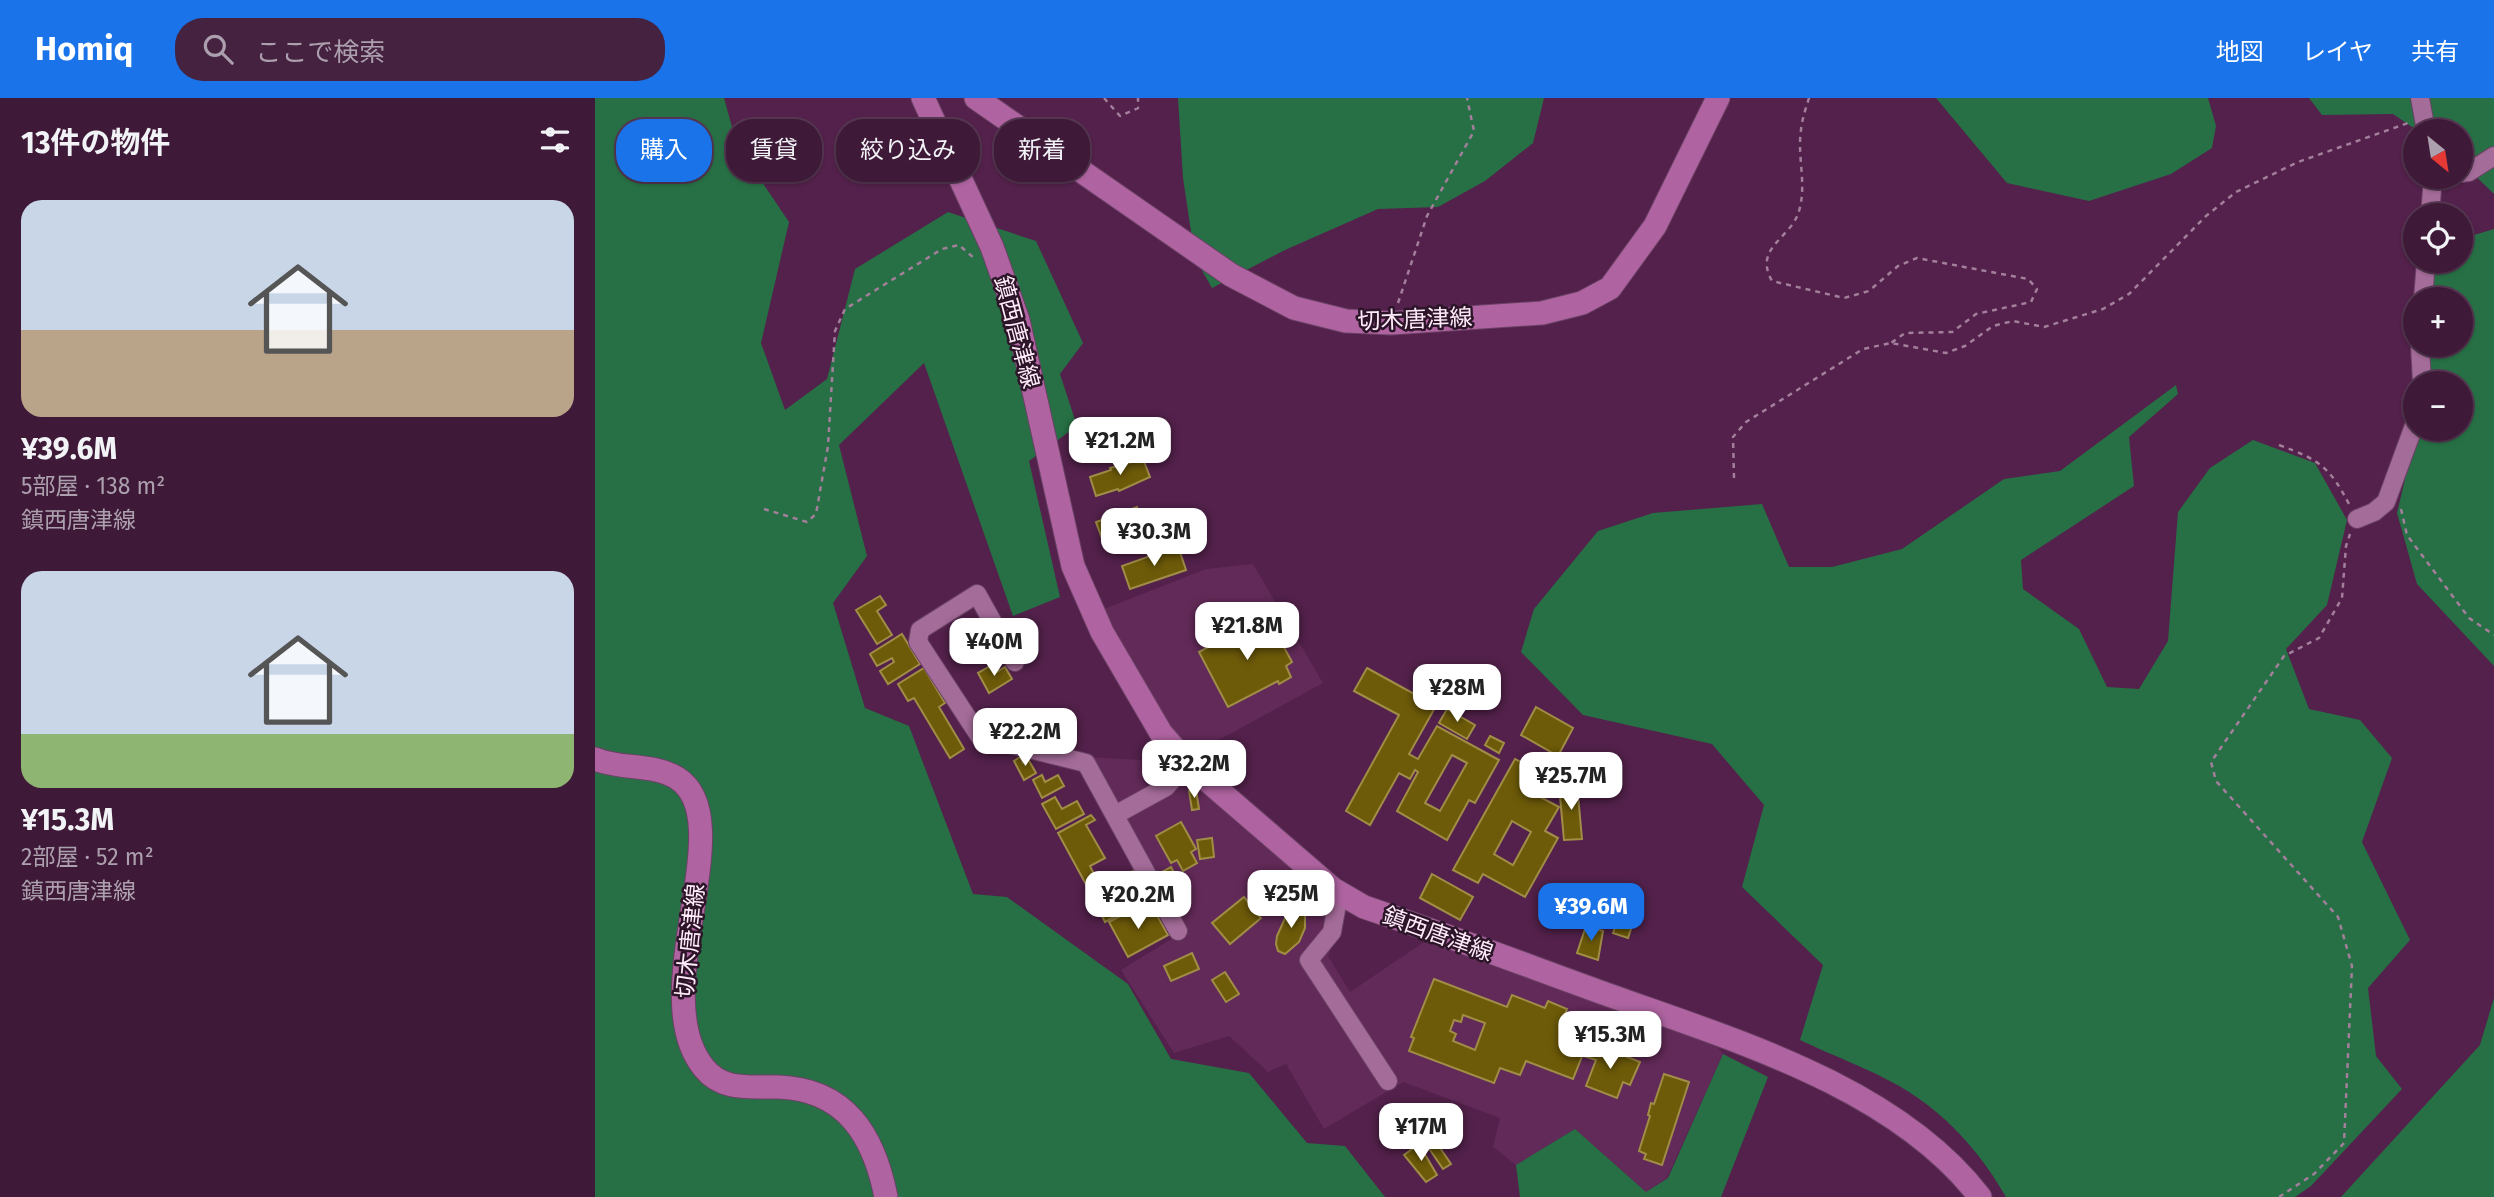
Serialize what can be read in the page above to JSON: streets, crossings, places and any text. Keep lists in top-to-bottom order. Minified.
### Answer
{"streets":{"main road":["切木唐津線","鎮西唐津線"]},"north":"bottom right","page":{"header":"Homiq","search":"ここで検索","nav":["地図","レイヤ","共有"],"heading":"13件の物件","map_buttons":["+","−"],"chip":["購入","賃貸","絞り込み","新着"],"list":[{"name":"¥39.6M","note":"5部屋 · 138 m² · 鎮西唐津線"},{"name":"¥15.3M","note":"2部屋 · 52 m² · 鎮西唐津線"}],"price":["¥21.2M","¥30.3M","¥21.8M","¥40M","¥28M","¥22.2M","¥32.2M","¥25.7M","¥25M","¥20.2M","¥39.6M","¥15.3M","¥17M"]}}
